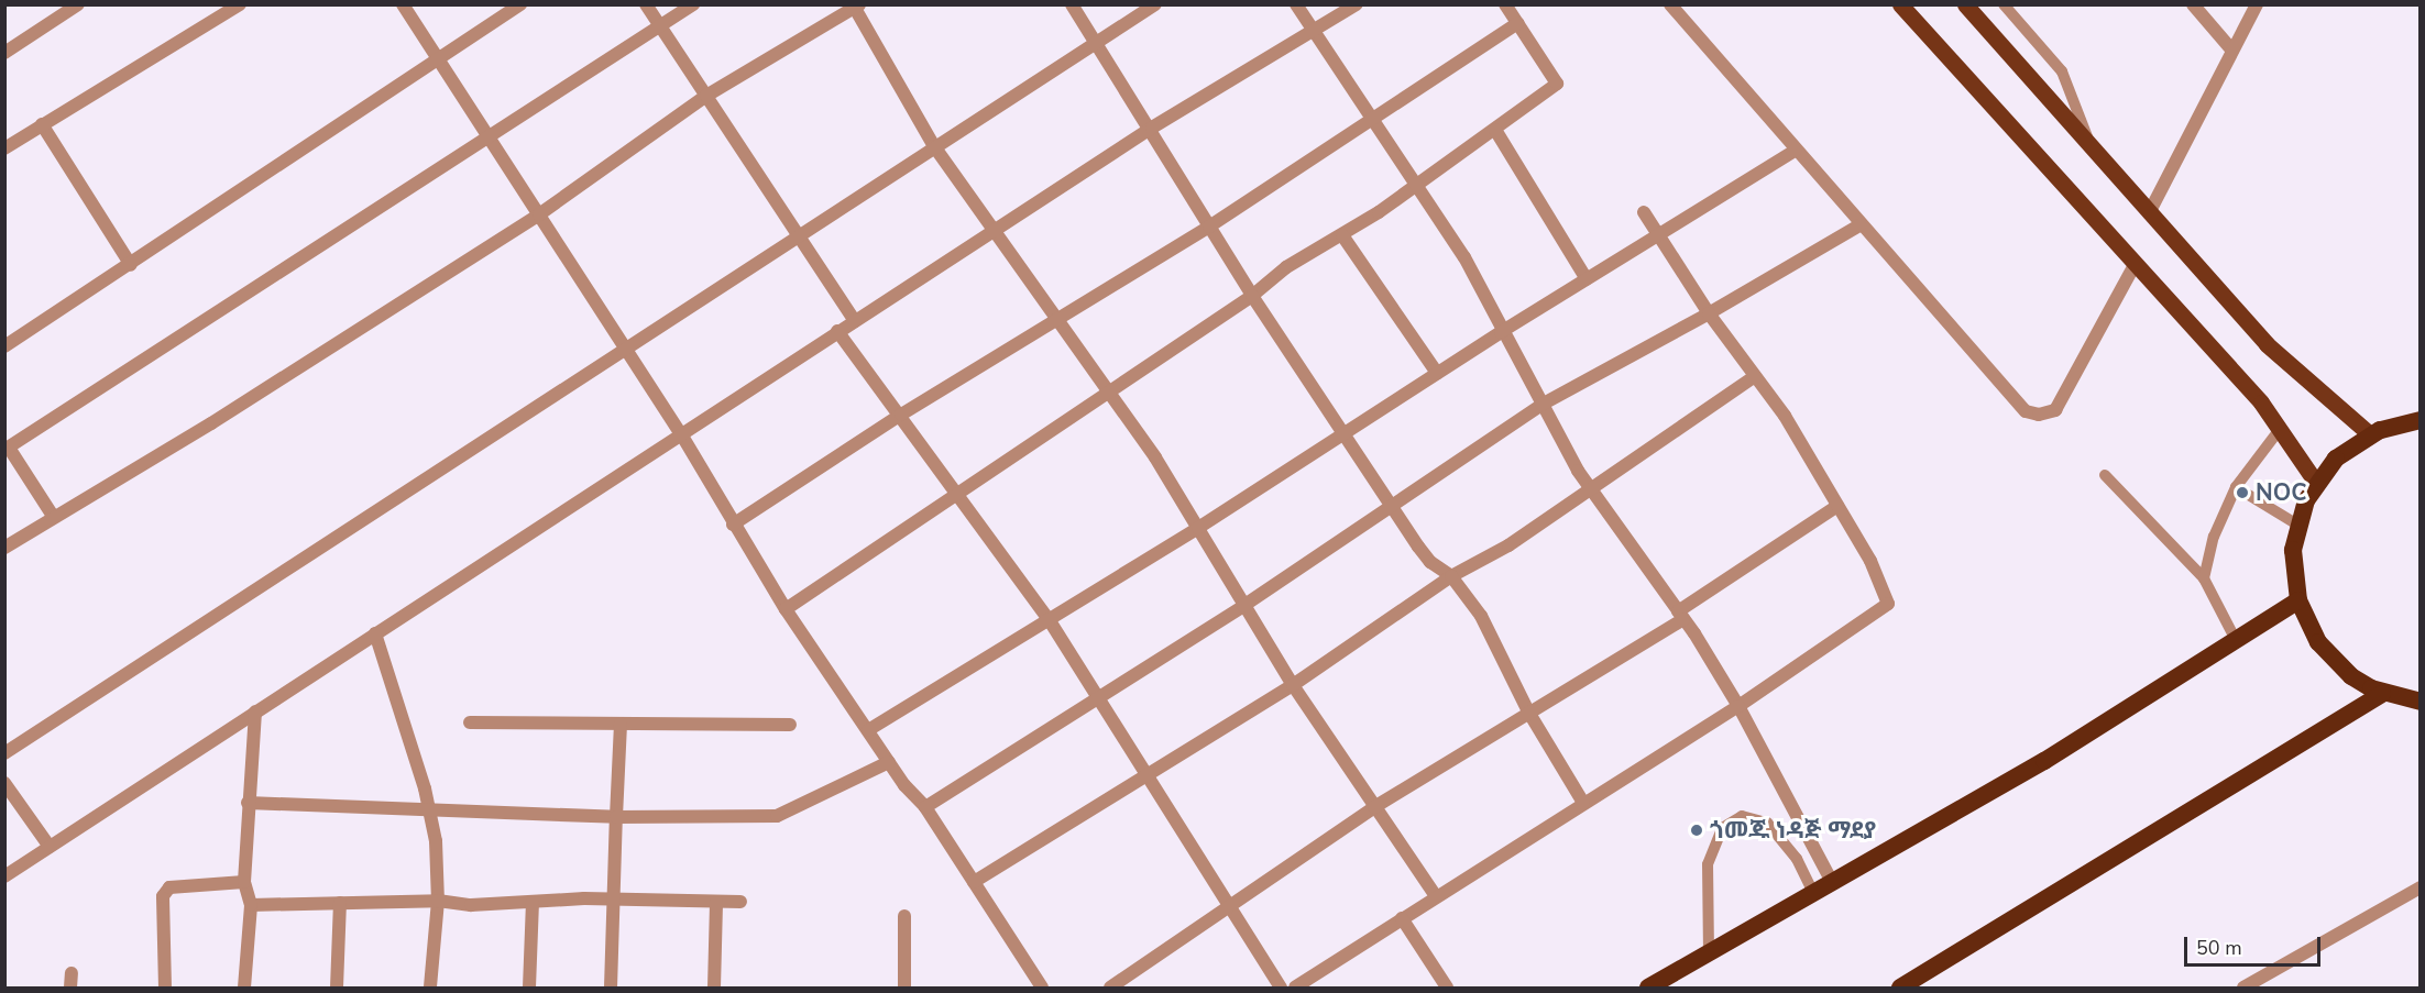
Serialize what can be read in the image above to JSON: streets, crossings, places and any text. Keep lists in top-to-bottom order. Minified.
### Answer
{"places":["NOC","ጎመጁ ነዳጅ ማደያ"],"scale_bar":"50 m"}
